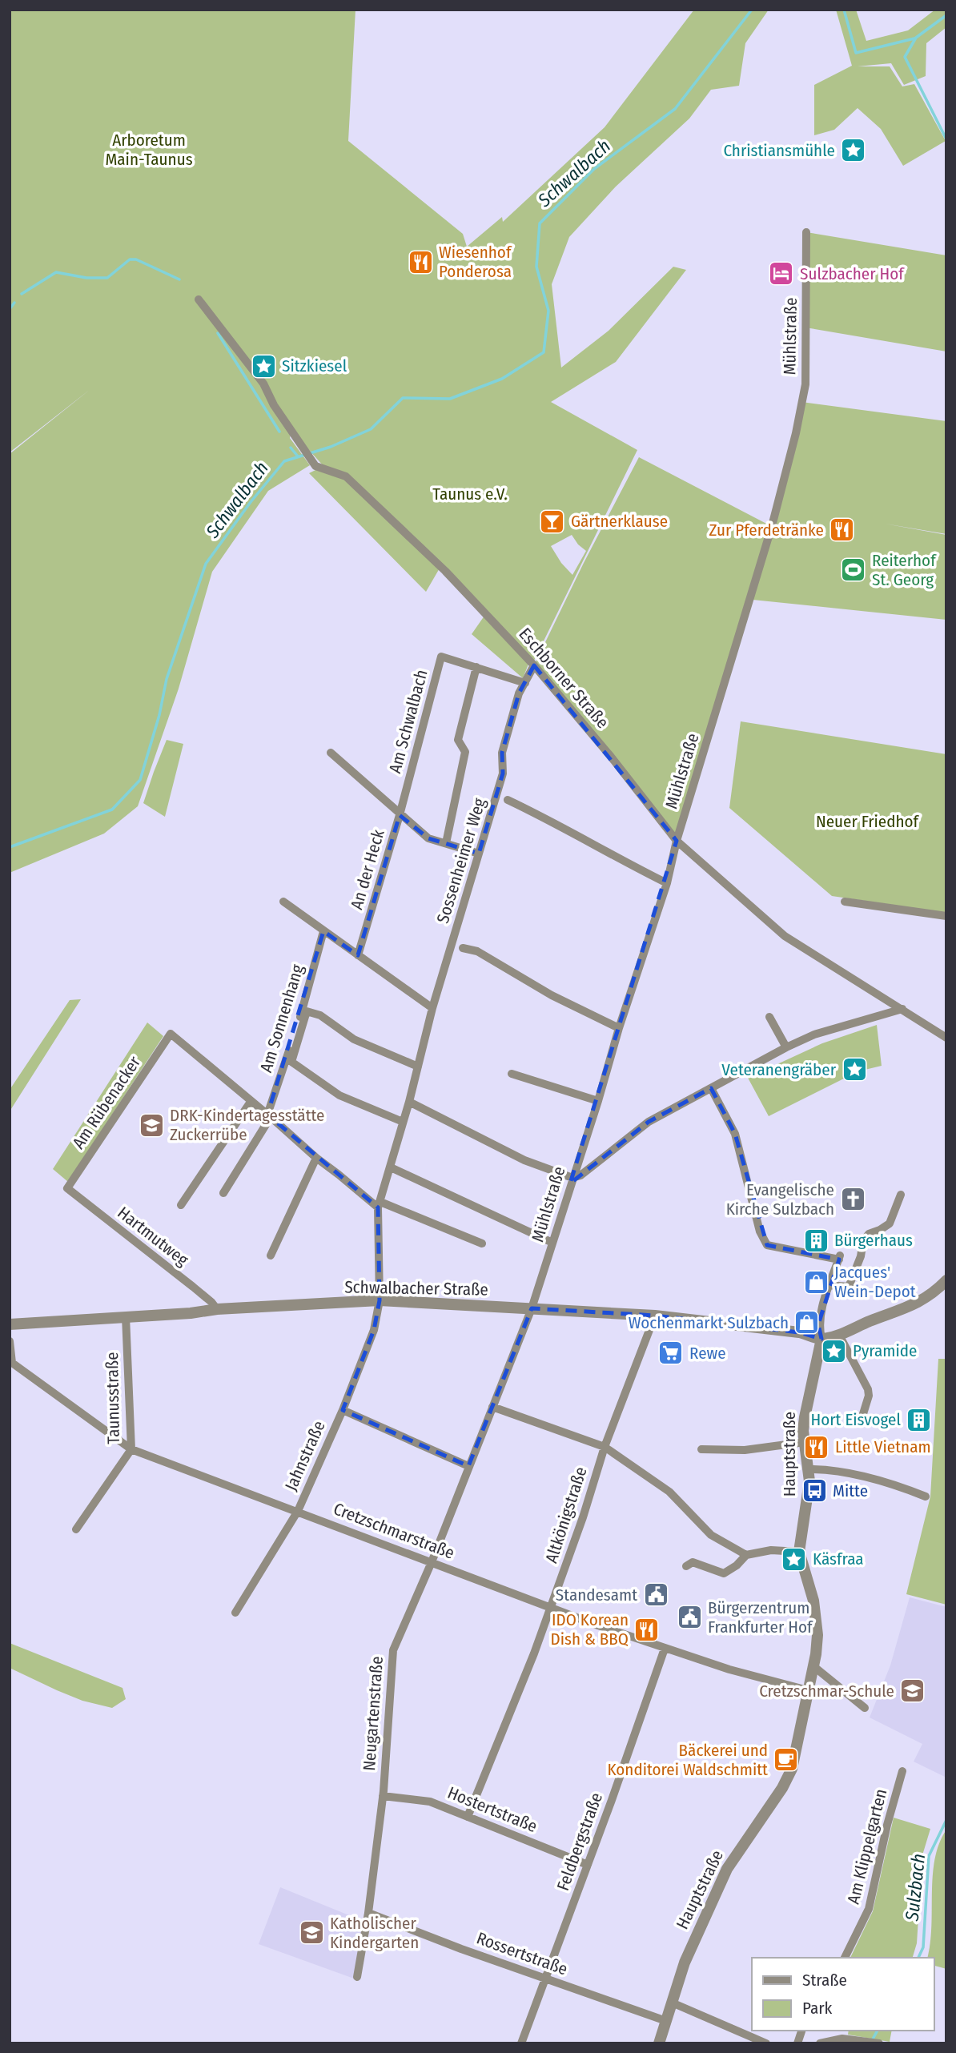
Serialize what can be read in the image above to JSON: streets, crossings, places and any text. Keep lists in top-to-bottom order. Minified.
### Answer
{"streets":{"street":["Mühlstraße","Eschborner Straße","Am Schwalbach","Sossenheimer Weg","An der Heck","Am Sonnenhang","Am Rübenacker","Hartmutweg","Schwalbacher Straße","Taunusstraße","Hauptstraße","Jahnstraße","Altkönigstraße","Cretzschmarstraße","Neugartenstraße","Hostertstraße","Feldbergstraße","Am Klippelgarten","Rossertstraße"]},"crossings":[["Mühlstraße","Eschborner Straße"],["Mühlstraße","Schwalbacher Straße"],["Mühlstraße","Neugartenstraße"],["Eschborner Straße","Sossenheimer Weg"],["Am Schwalbach","Sossenheimer Weg"],["Am Schwalbach","An der Heck"],["Sossenheimer Weg","An der Heck"],["Sossenheimer Weg","Schwalbacher Straße"],["Sossenheimer Weg","Jahnstraße"],["Am Rübenacker","Hartmutweg"],["Hartmutweg","Schwalbacher Straße"],["Schwalbacher Straße","Taunusstraße"],["Schwalbacher Straße","Hauptstraße"],["Schwalbacher Straße","Jahnstraße"],["Schwalbacher Straße","Altkönigstraße"],["Schwalbacher Straße","Neugartenstraße"],["Taunusstraße","Cretzschmarstraße"],["Hauptstraße","Cretzschmarstraße"],["Hauptstraße","Rossertstraße"],["Jahnstraße","Cretzschmarstraße"],["Altkönigstraße","Cretzschmarstraße"],["Altkönigstraße","Hostertstraße"],["Cretzschmarstraße","Neugartenstraße"],["Cretzschmarstraße","Feldbergstraße"],["Neugartenstraße","Hostertstraße"],["Neugartenstraße","Rossertstraße"],["Hostertstraße","Feldbergstraße"],["Feldbergstraße","Rossertstraße"]],"water":["Schwalbach","Sulzbach"],"parks":["Arboretum Main-Taunus","Taunus e.V.","Neuer Friedhof"],"places":{"place":["Christiansmühle","Sitzkiesel","Veteranengräber","Pyramide","Käsfraa"],"restaurant":["Wiesenhof Ponderosa","Zur Pferdetränke","Little Vietnam","IDO Korean Dish & BBQ"],"hotel":["Sulzbacher Hof"],"bar":["Gärtnerklause"],"sports":["Reiterhof St. Georg"],"school or university":["DRK-Kindertagesstätte Zuckerrübe","Cretzschmar-Schule","Katholischer Kindergarten"],"church":["Evangelische Kirche Sulzbach"],"building":["Bürgerhaus","Hort Eisvogel"],"shop":["Jacques' Wein-Depot","Wochenmarkt Sulzbach"],"supermarket":["Rewe"],"bus stop":["Mitte"],"public building":["Standesamt","Bürgerzentrum Frankfurter Hof"],"cafe":["Bäckerei und Konditorei Waldschmitt"]},"legend":["Straße","Park"]}
